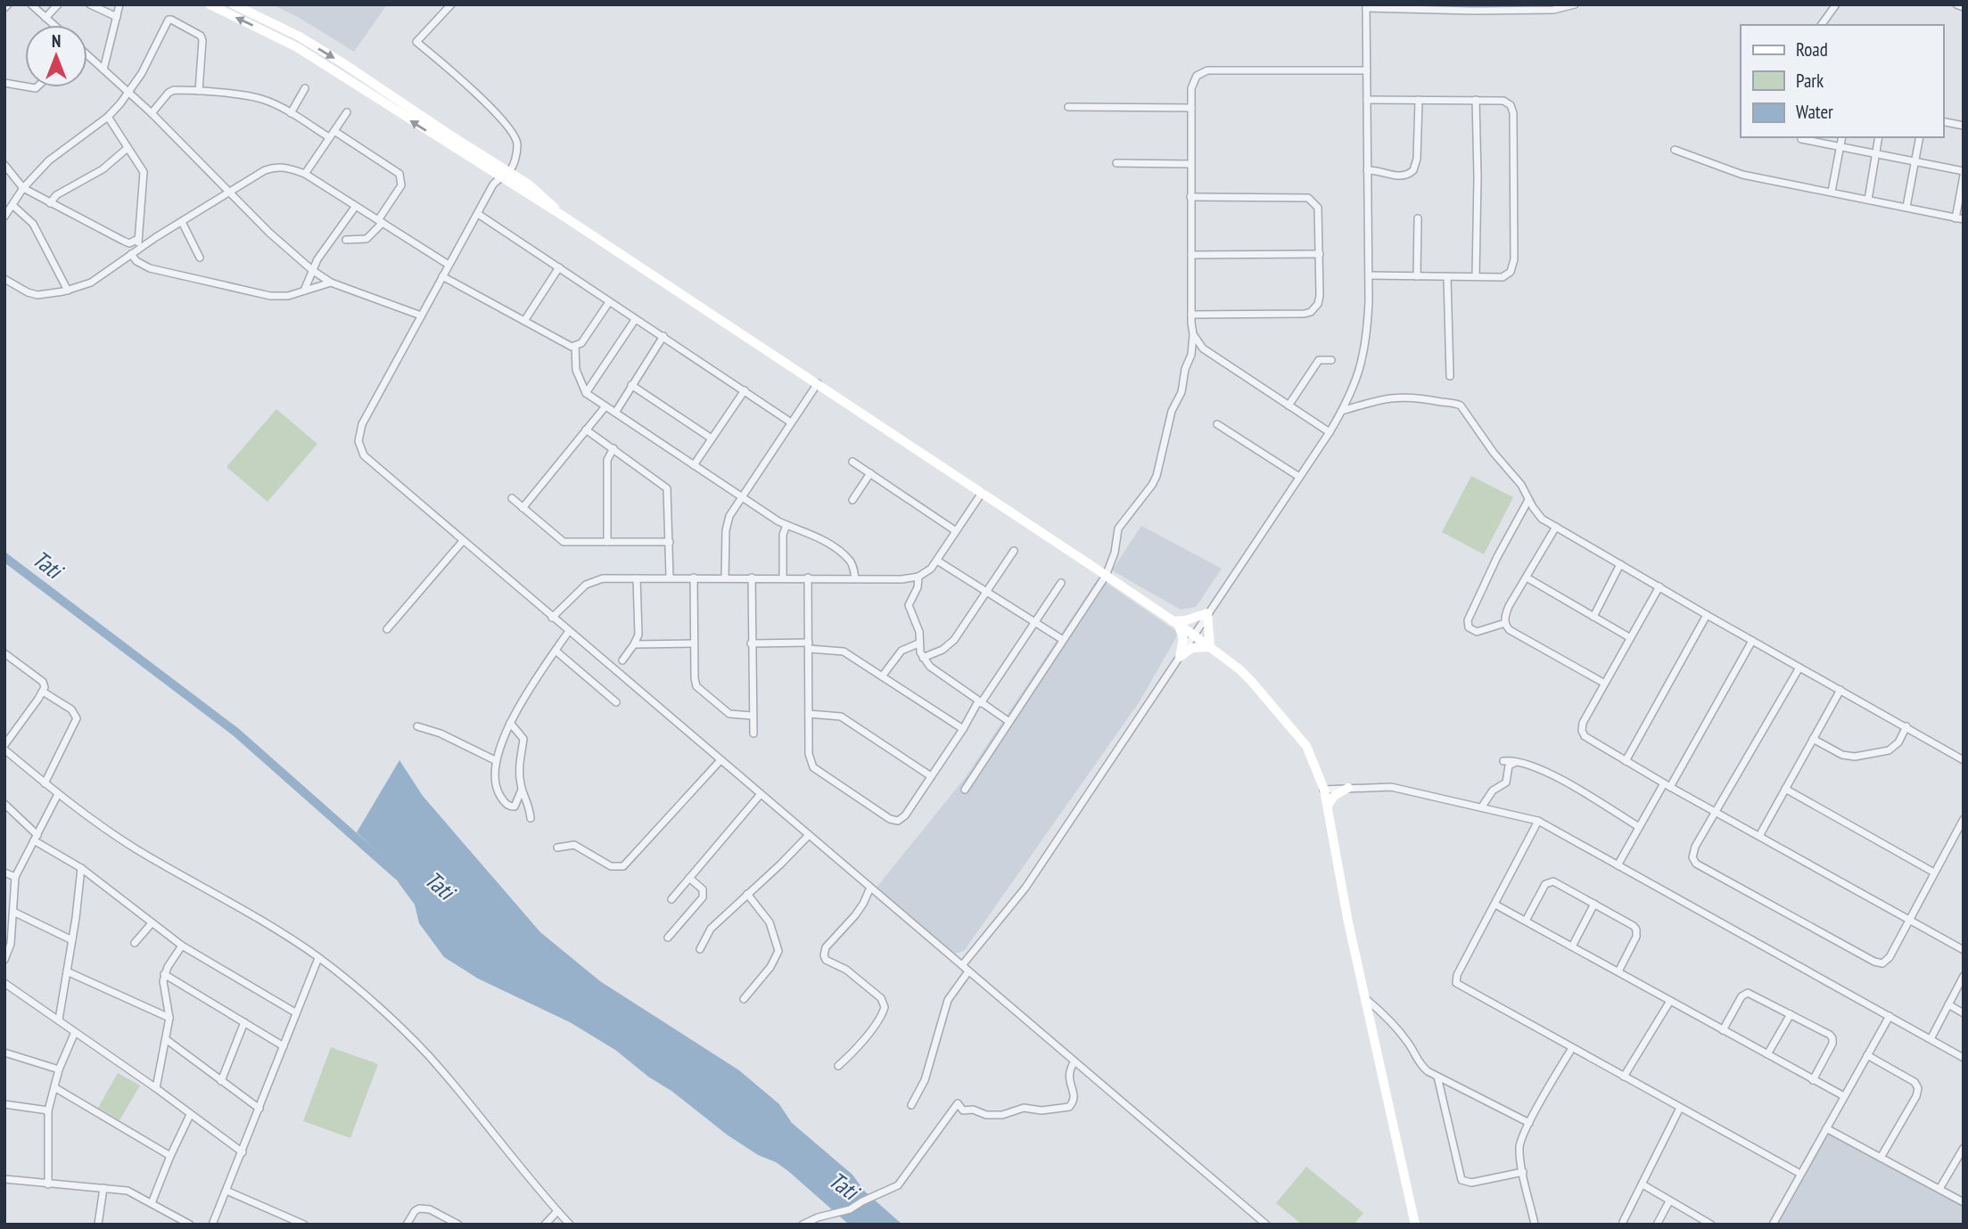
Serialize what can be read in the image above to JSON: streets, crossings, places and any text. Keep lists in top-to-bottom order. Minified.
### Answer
{"water":["Tati"],"legend":["Road","Park","Water"],"north":"top"}
